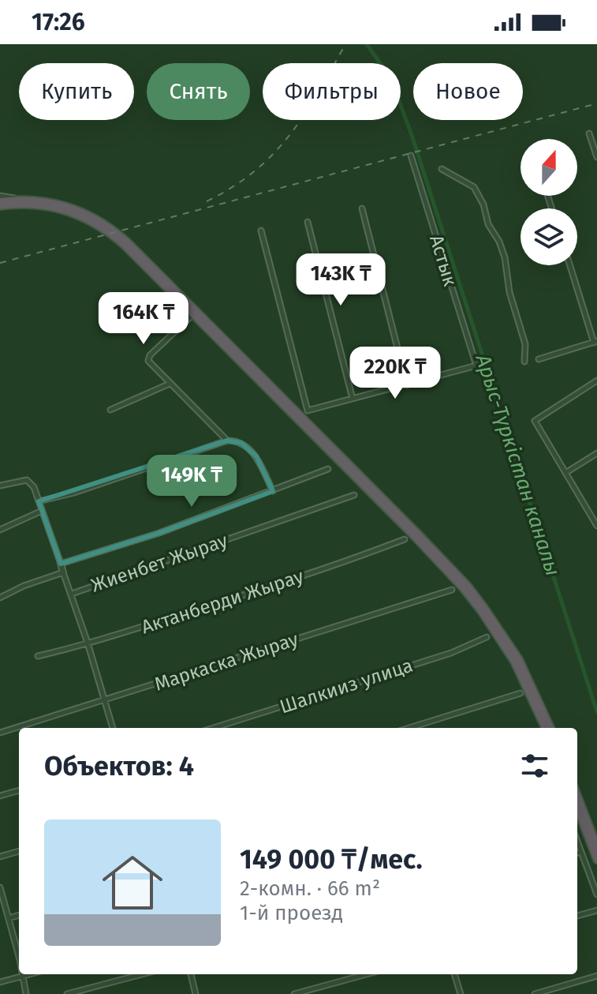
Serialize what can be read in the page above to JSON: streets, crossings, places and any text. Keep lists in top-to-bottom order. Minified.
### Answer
{"streets":{"street":["Астык","Жиенбет Жырау","Актанберди Жырау","Маркаска Жырау","Шалкииз улица"]},"water":["Арыс-Түркістан каналы"],"north":"top","page":{"status":"17:26","chip":["Купить","Снять","Фильтры","Новое"],"price":["143K ₸","164K ₸","220K ₸","149K ₸"],"heading":"Объектов: 4","list":[{"name":"149 000 ₸/мес.","note":"2-комн. · 66 m² · 1-й проезд"}]}}
